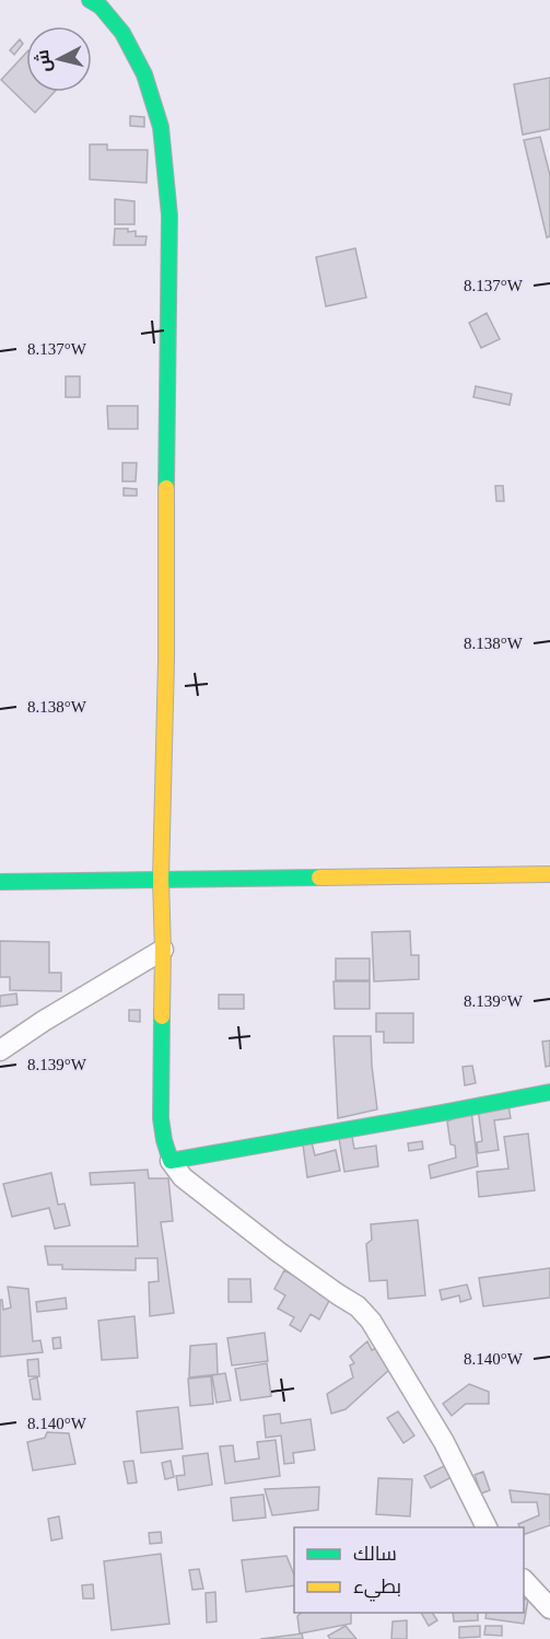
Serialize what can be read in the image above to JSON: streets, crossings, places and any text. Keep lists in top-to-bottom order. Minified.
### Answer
{"legend":["سالك","بطيء"],"north":"left","coordinates":["8.137°W","8.138°W","8.139°W","8.140°W"]}
